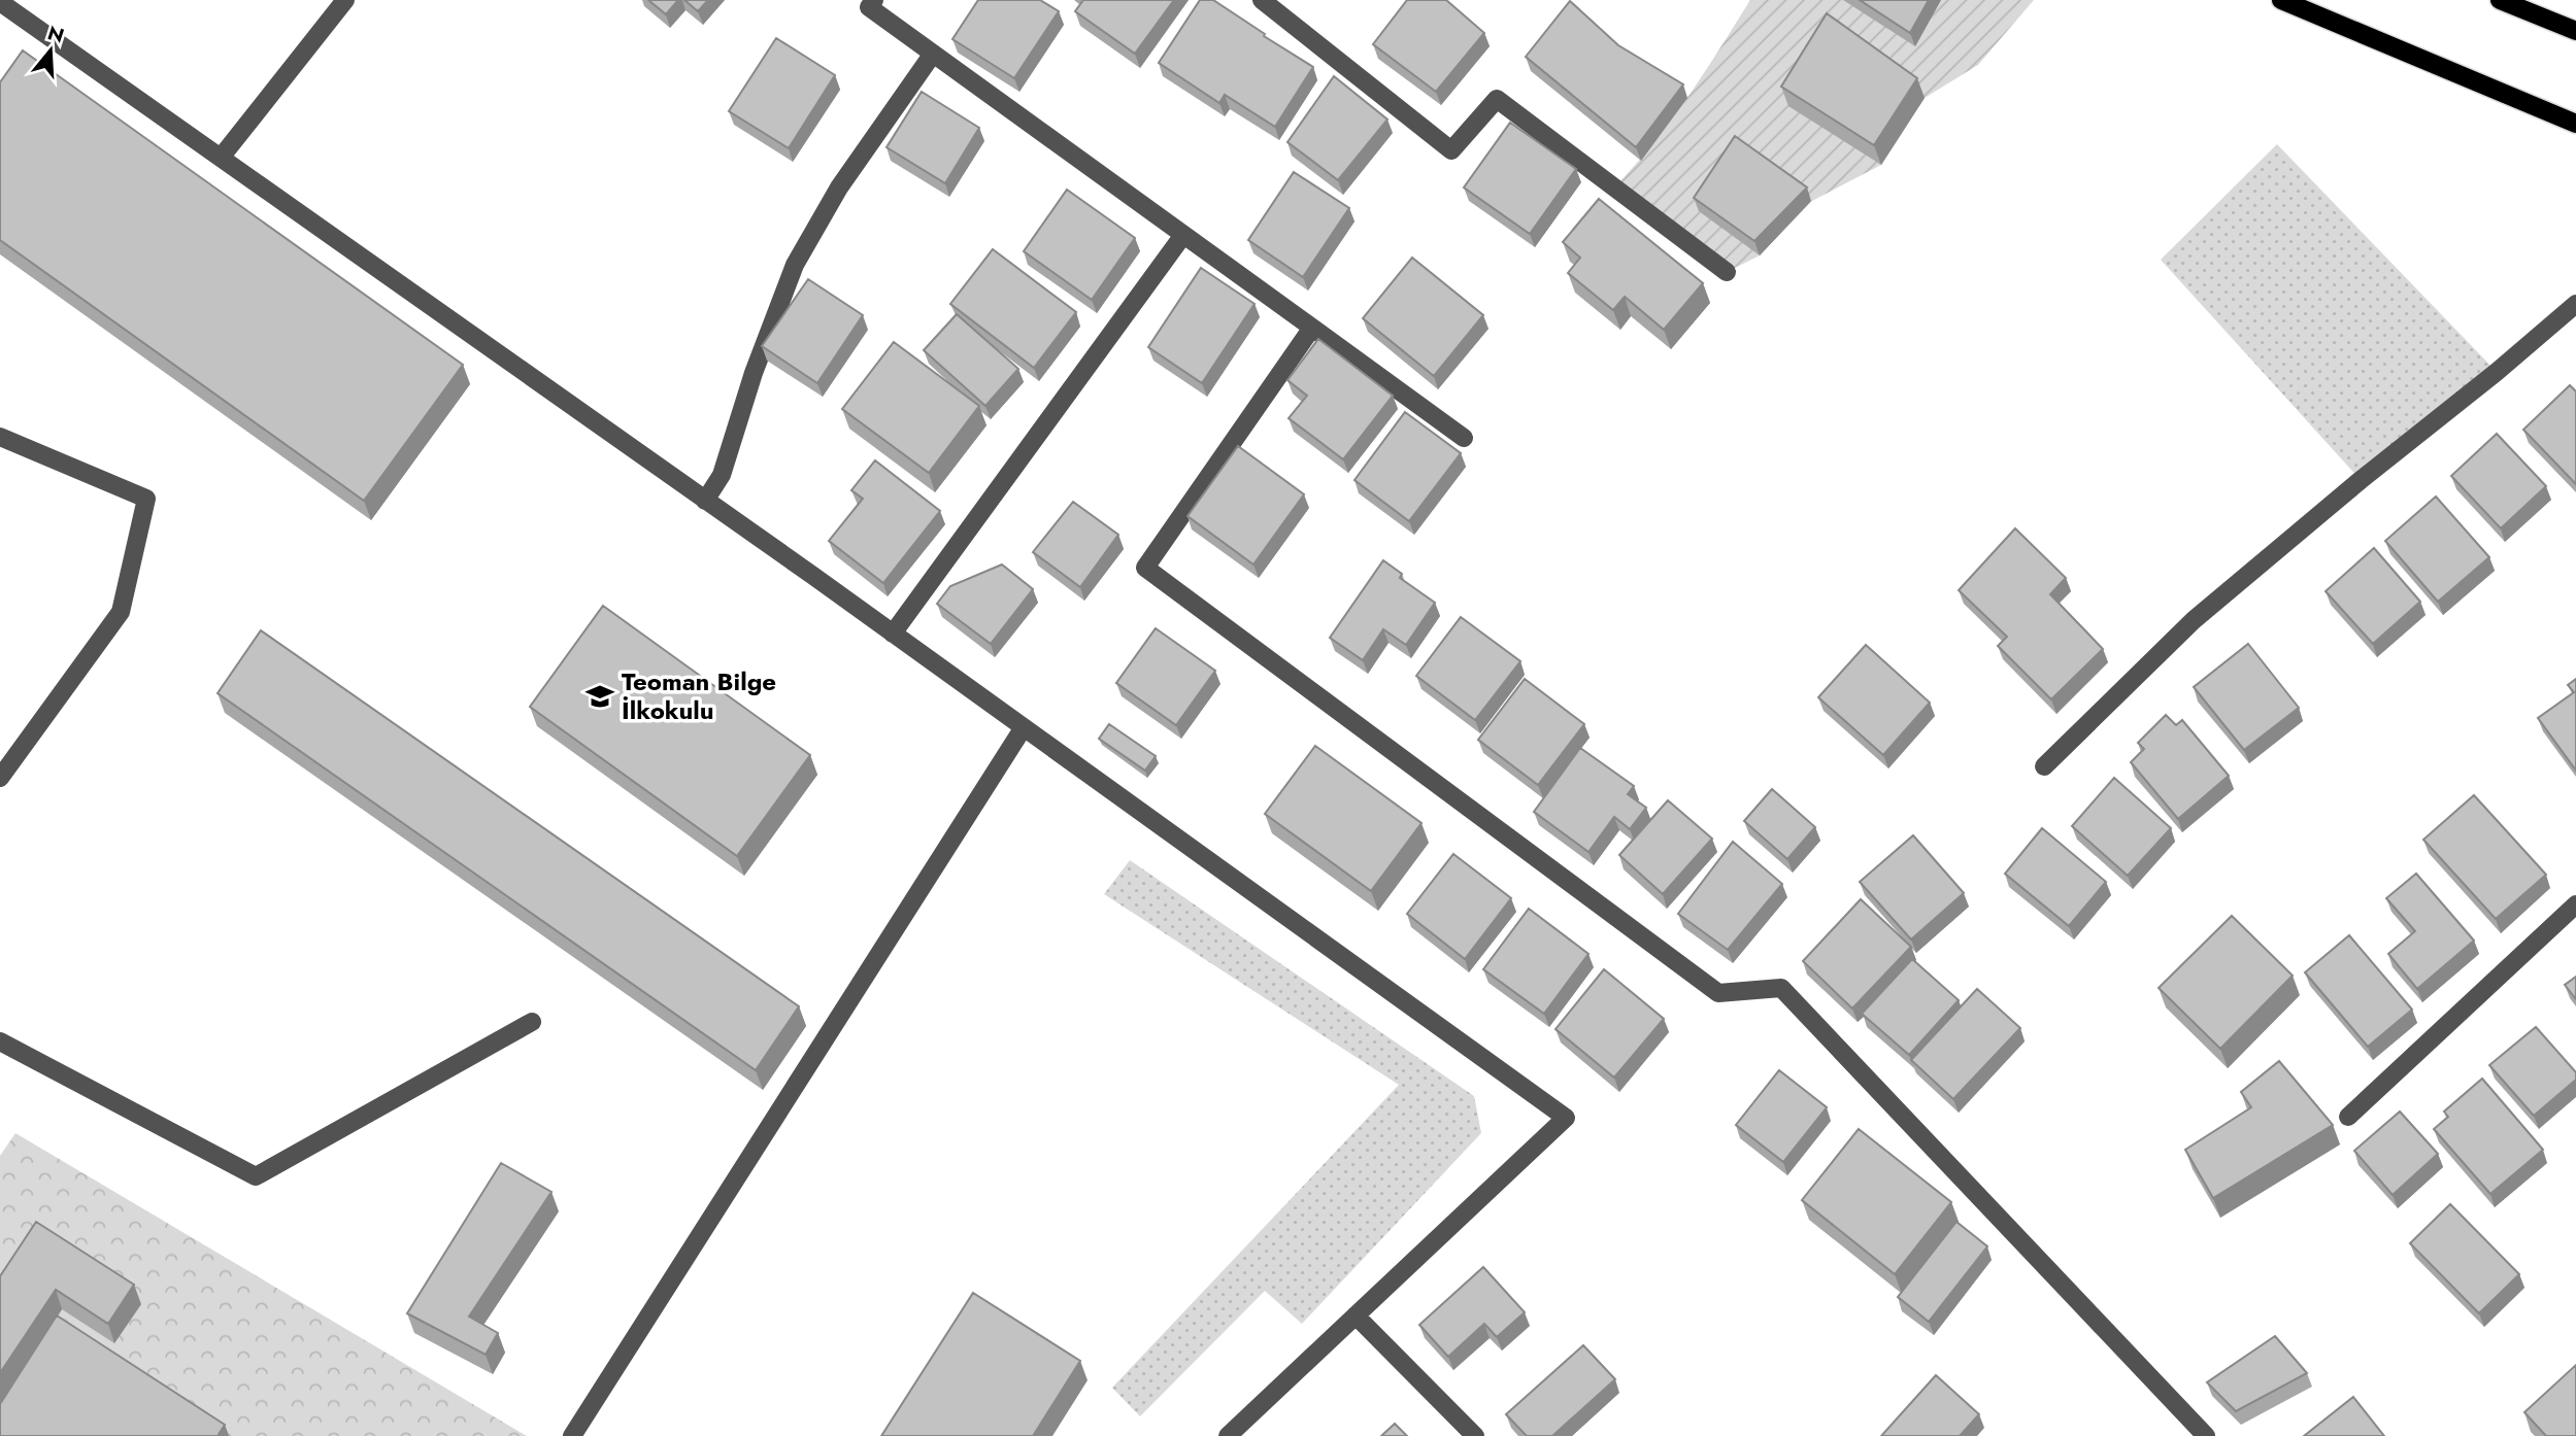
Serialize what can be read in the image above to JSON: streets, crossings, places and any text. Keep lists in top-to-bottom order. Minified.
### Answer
{"places":{"school or university":["Teoman Bilge İlkokulu"]},"north":"top"}
